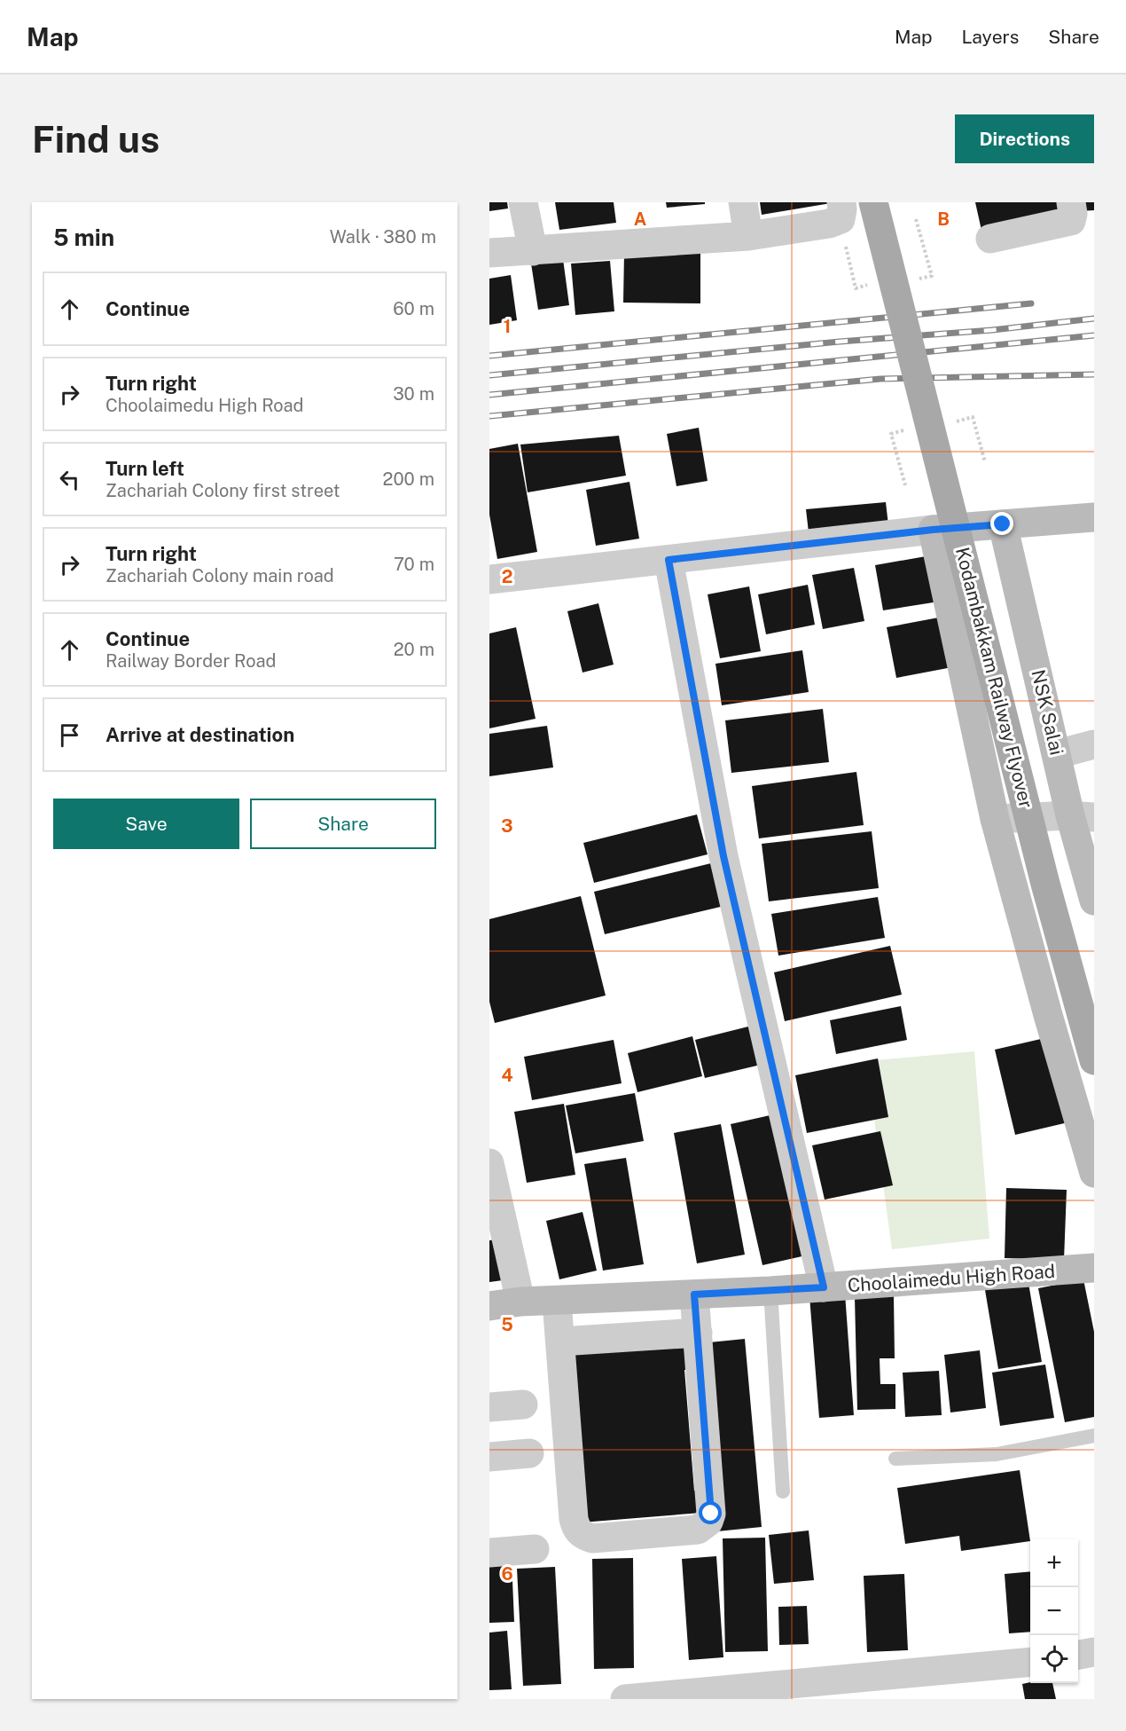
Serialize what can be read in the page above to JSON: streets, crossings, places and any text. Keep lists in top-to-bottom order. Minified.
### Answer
{"streets":{"main road":["Kodambakkam Railway Flyover"],"street":["NSK Salai","Choolaimedu High Road"]},"page":{"header":"Map","nav":["Map","Layers","Share"],"buttons":["Directions",["Save","Share"]],"title":"Find us","heading":["5 min","Walk · 380 m"],"list":[["Continue","60 m"],["Turn right","Choolaimedu High Road","30 m"],["Turn left","Zachariah Colony first street","200 m"],["Turn right","Zachariah Colony main road","70 m"],["Continue","Railway Border Road","20 m"],"Arrive at destination"],"map_buttons":["+","−"]},"grid":{"columns":["A","B"],"rows":["1","2","3","4","5","6"]}}
